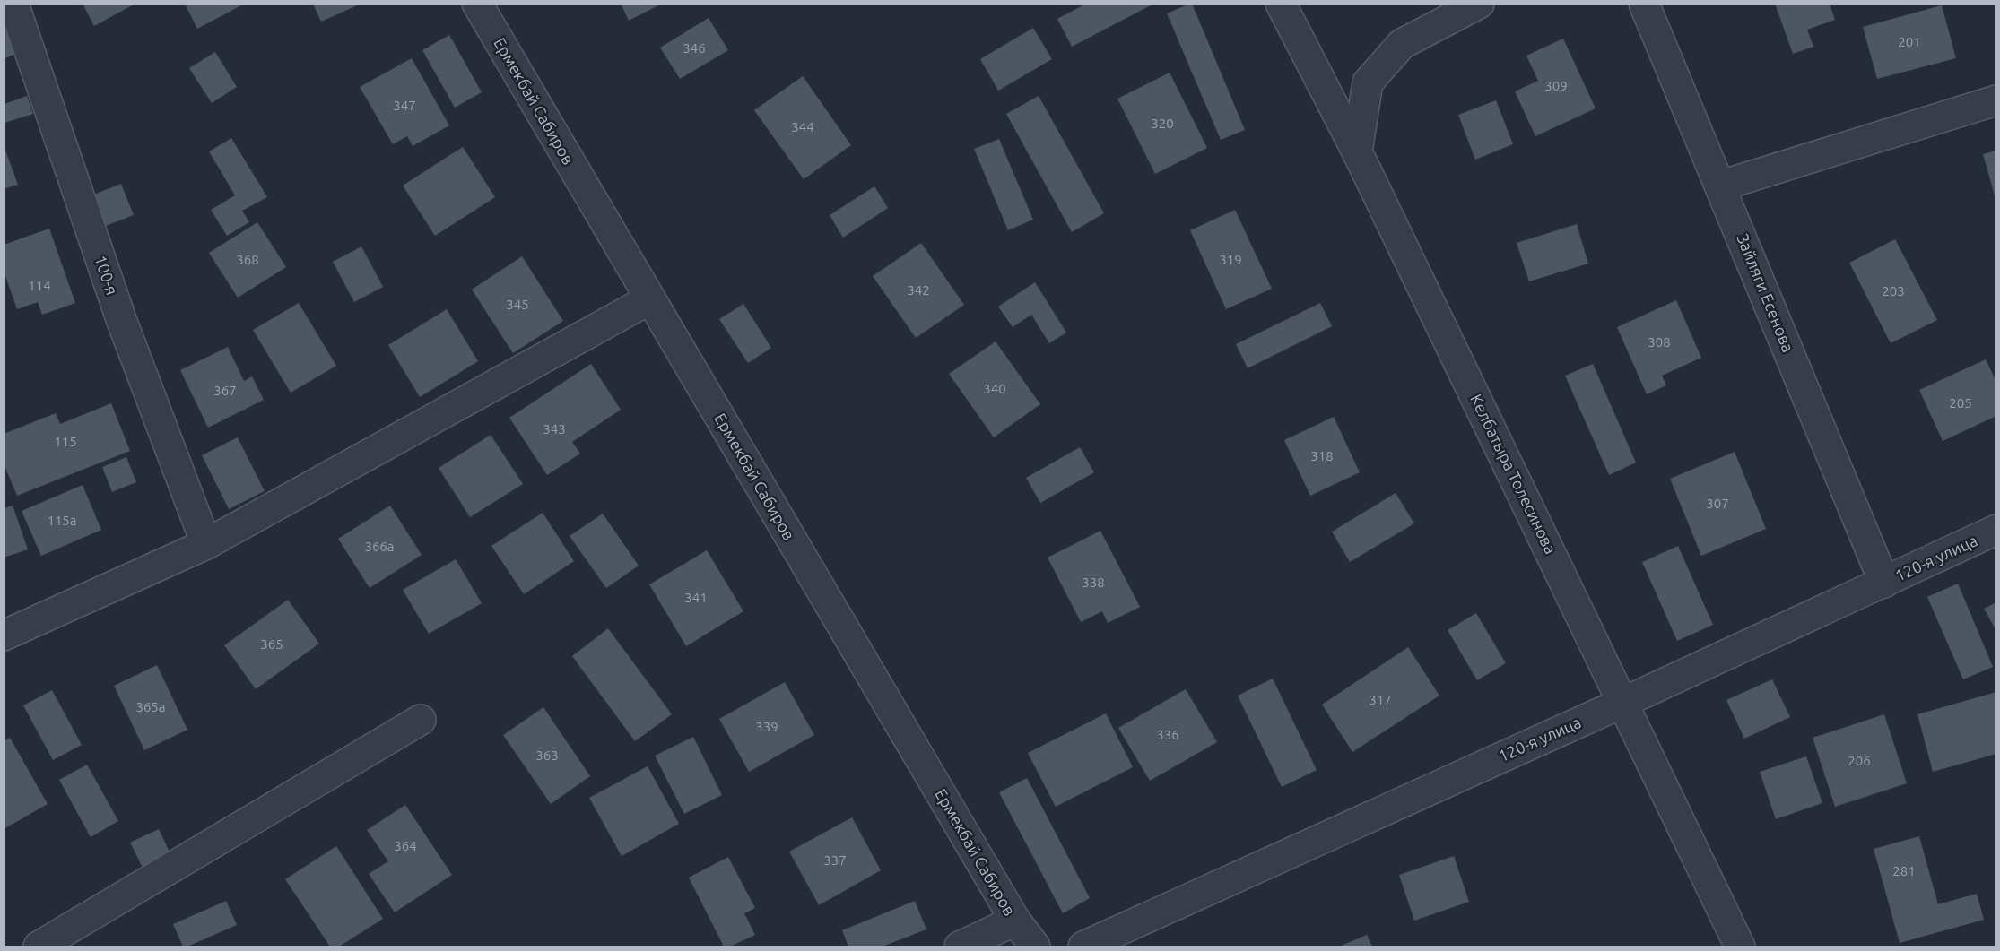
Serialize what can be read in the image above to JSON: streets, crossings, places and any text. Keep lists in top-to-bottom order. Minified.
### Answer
{"streets":{"street":["Ермекбай Сабиров","100-я","Зайляги Есенова","Келбатыра Толесинова","120-я улица"]},"crossings":[["Зайляги Есенова","120-я улица"],["Келбатыра Толесинова","120-я улица"]],"house_numbers":["201","346","309","347","320","344","368","319","114","342","203","345","308","340","367","205","343","115","318","307","115а","366а","338","341","365","317","365а","339","336","363","206","364","337","281"]}
